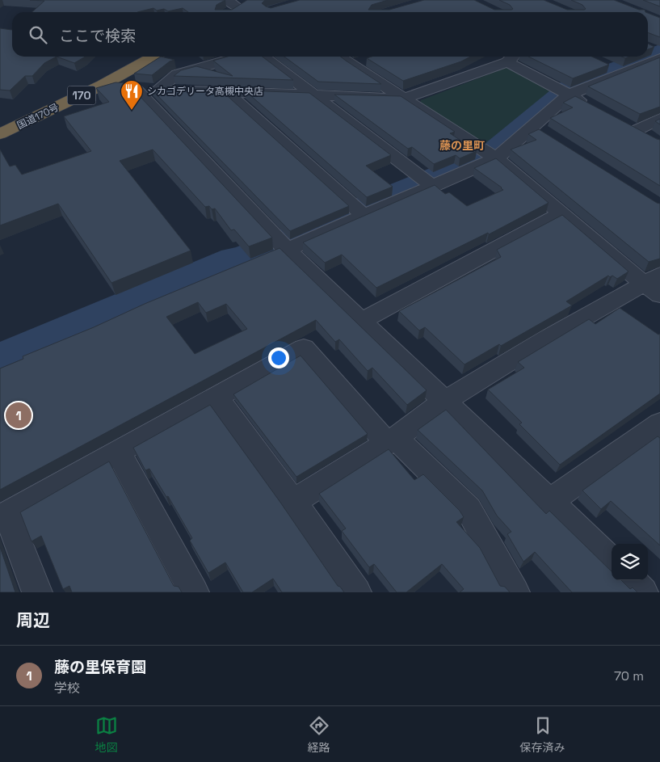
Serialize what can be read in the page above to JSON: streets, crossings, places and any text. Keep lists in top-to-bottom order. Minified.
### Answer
{"streets":{"highway":["170","国道170号"]},"districts":["藤の里町"],"places":{"restaurant":["シカゴデリータ高槻中央店"]},"page":{"search":"ここで検索","pins":"1","heading":"周辺","list":[{"mark":"1","name":"藤の里保育園","note":"学校","value":"70 m"}],"nav":["地図","経路","保存済み"]}}
